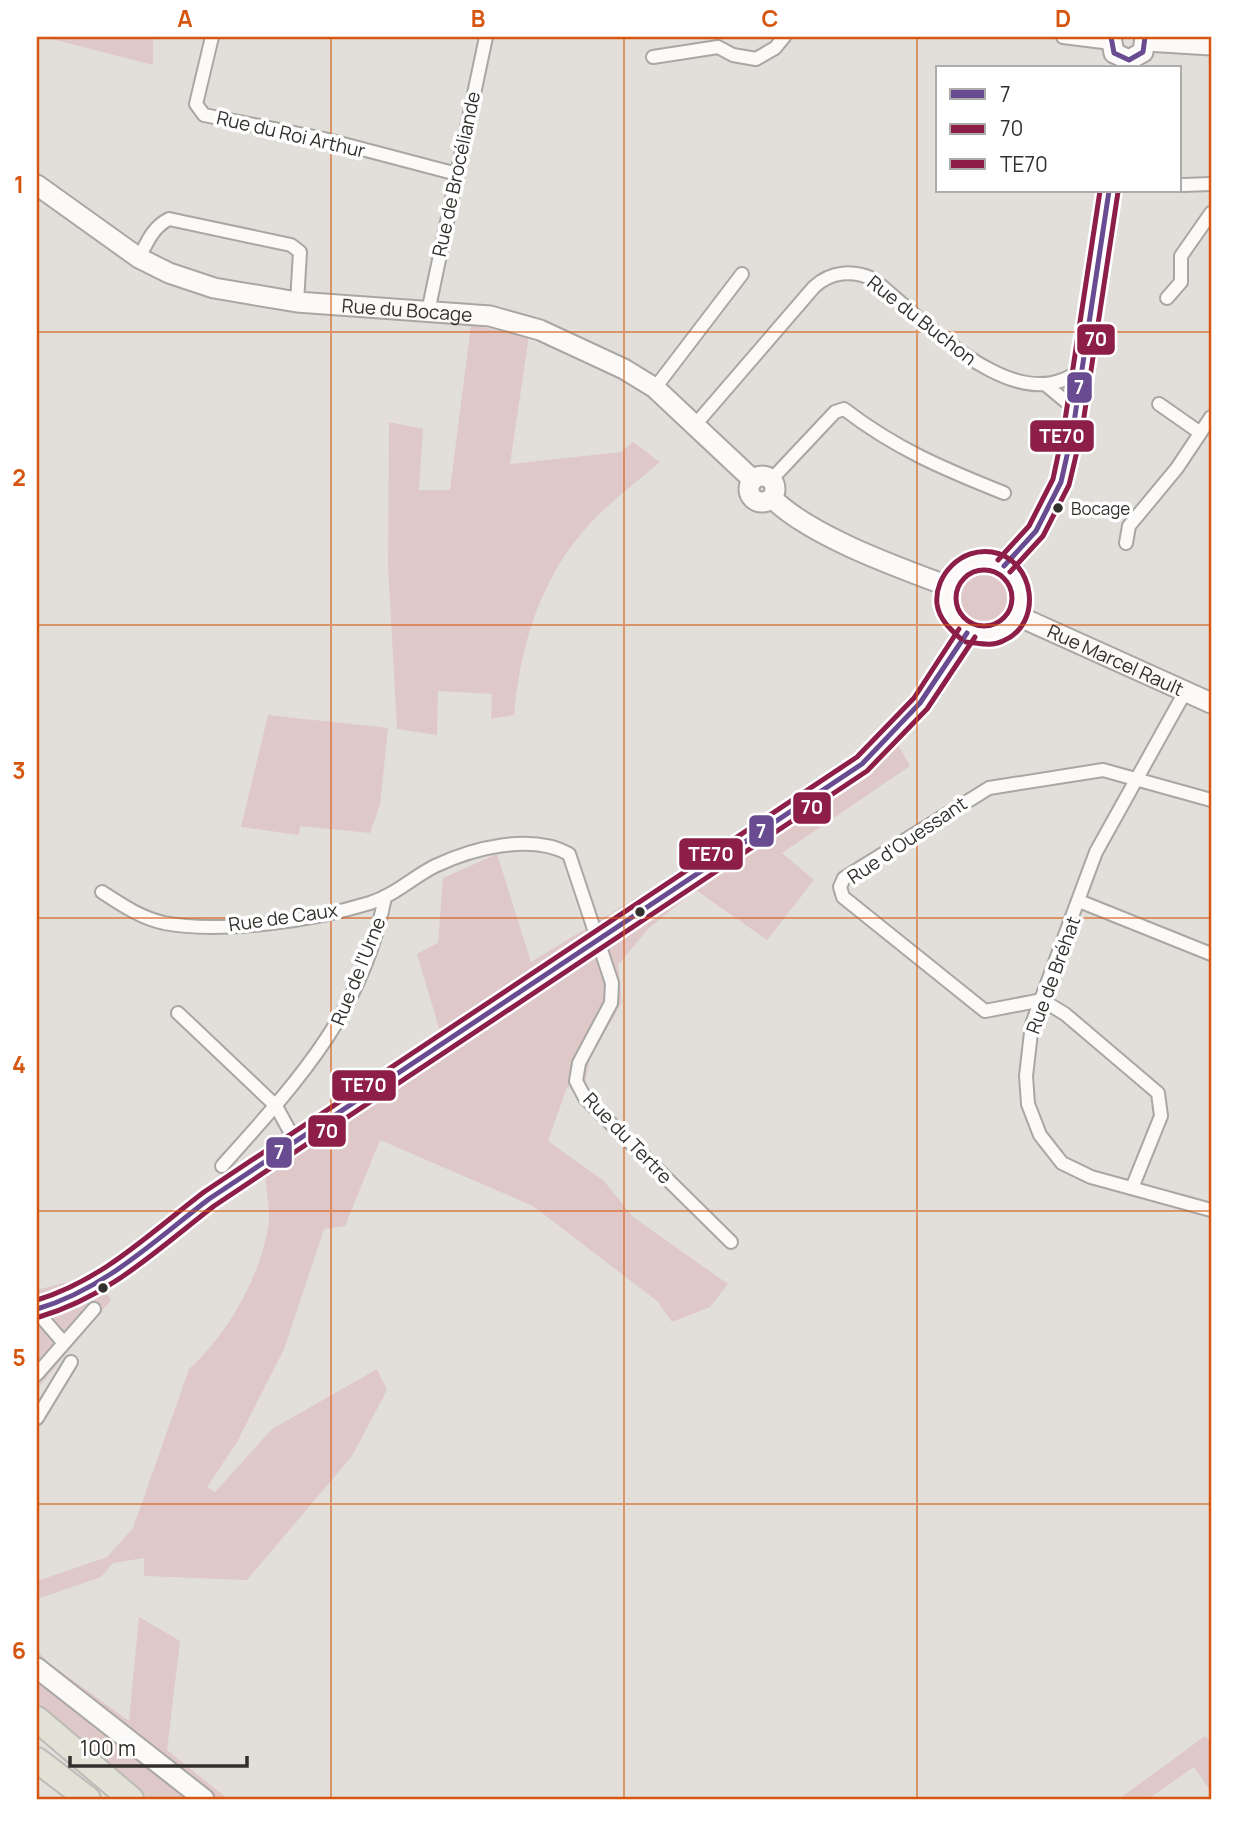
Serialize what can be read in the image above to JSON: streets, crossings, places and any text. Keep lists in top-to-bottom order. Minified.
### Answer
{"streets":{"street":["Rue du Roi Arthur","Rue de Brocéliande","Rue du Bocage","Rue du Buchon","Rue Marcel Rault","Rue d'Ouessant","Rue de Caux","Rue de l'Urne","Rue de Bréhat","Rue du Tertre"]},"crossings":[["Rue du Roi Arthur","Rue de Brocéliande"],["Rue de Brocéliande","Rue du Bocage"],["Rue du Bocage","Rue du Buchon"],["Rue du Bocage","Rue Marcel Rault"],["Rue Marcel Rault","Rue de Bréhat"],["Rue d'Ouessant","Rue de Bréhat"],["Rue de Caux","Rue de l'Urne"],["Rue de l'Urne","Rue du Tertre"]],"places":["Bocage"],"lines":["transit line 7","transit line 70","transit line TE70"],"legend":["7","70","TE70"],"scale_bar":"100 m","grid":{"columns":["A","B","C","D"],"rows":["1","2","3","4","5","6"]}}
